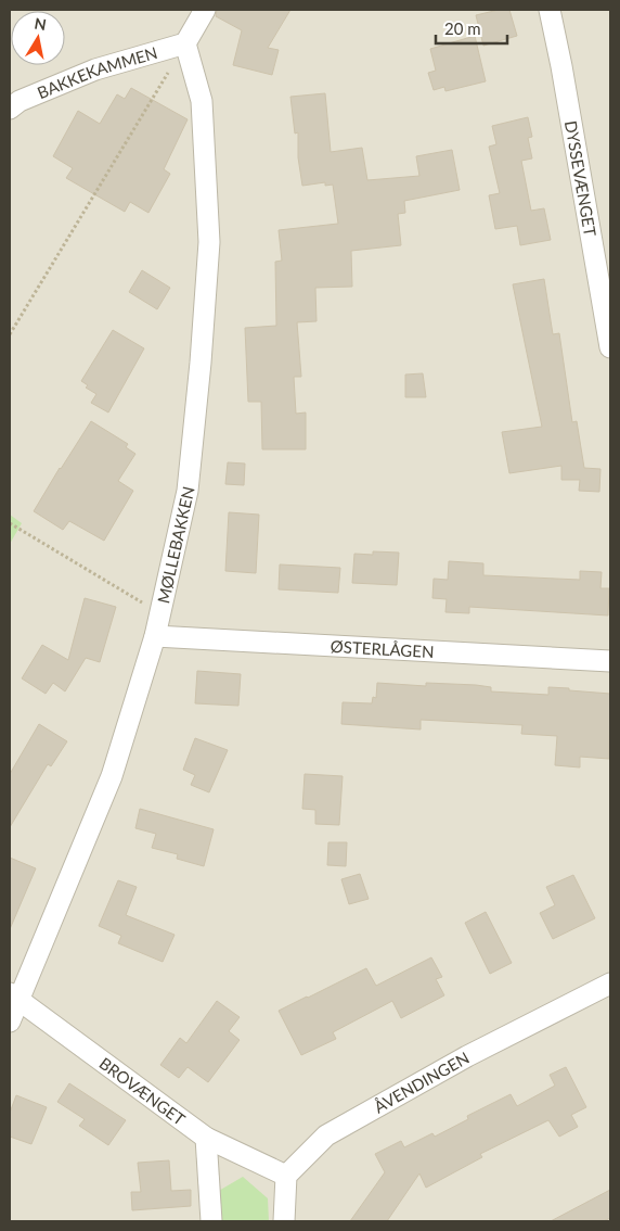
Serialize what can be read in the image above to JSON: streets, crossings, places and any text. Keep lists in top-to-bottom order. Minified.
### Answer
{"streets":{"street":["BAKKEKAMMEN","DYSSEVÆNGET","MØLLEBAKKEN","ØSTERLÅGEN","ÅVENDINGEN","BROVÆNGET"]},"crossings":[["BAKKEKAMMEN","MØLLEBAKKEN"],["MØLLEBAKKEN","ØSTERLÅGEN"],["MØLLEBAKKEN","BROVÆNGET"],["ÅVENDINGEN","BROVÆNGET"]],"scale_bar":"20 m","north":"top"}
